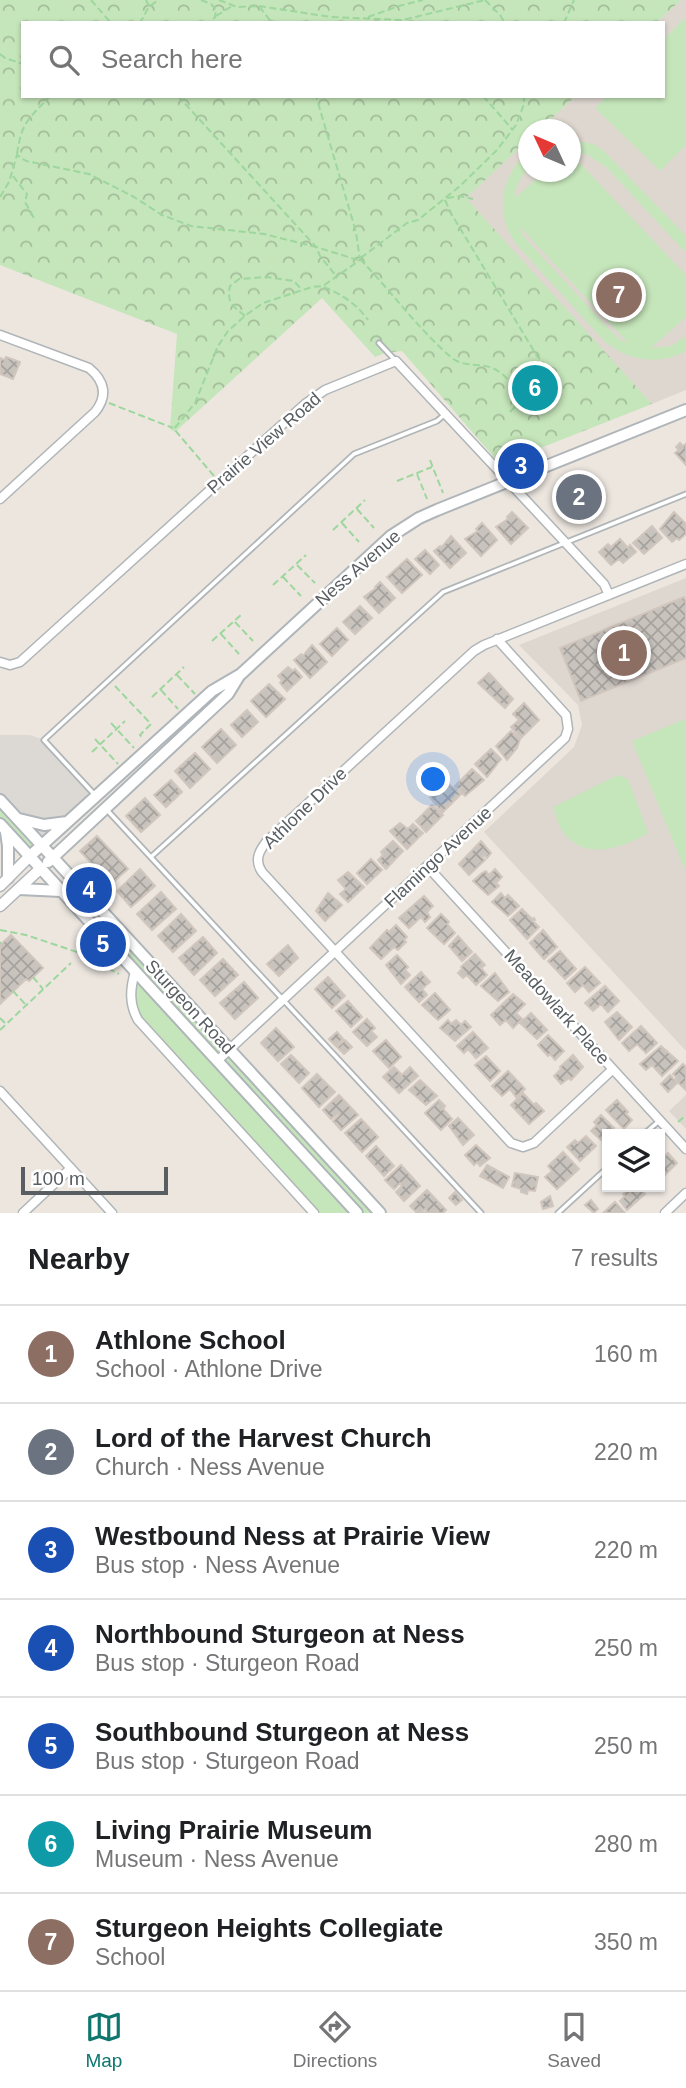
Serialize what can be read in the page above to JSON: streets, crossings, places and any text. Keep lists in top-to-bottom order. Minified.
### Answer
{"streets":{"main road":["Ness Avenue","Sturgeon Road"],"street":["Prairie View Road","Athlone Drive","Flamingo Avenue","Meadowlark Place"]},"crossings":[["Ness Avenue","Sturgeon Road"],["Athlone Drive","Flamingo Avenue"],["Athlone Drive","Meadowlark Place"],["Flamingo Avenue","Sturgeon Road"],["Flamingo Avenue","Meadowlark Place"]],"scale_bar":"100 m","north":"top left","page":{"search":"Search here","pins":["7","6","3","2","1","4","5"],"scale":"100 m","heading":["Nearby","7 results"],"list":[{"mark":"1","name":"Athlone School","note":"School · Athlone Drive","value":"160 m"},{"mark":"2","name":"Lord of the Harvest Church","note":"Church · Ness Avenue","value":"220 m"},{"mark":"3","name":"Westbound Ness at Prairie View","note":"Bus stop · Ness Avenue","value":"220 m"},{"mark":"4","name":"Northbound Sturgeon at Ness","note":"Bus stop · Sturgeon Road","value":"250 m"},{"mark":"5","name":"Southbound Sturgeon at Ness","note":"Bus stop · Sturgeon Road","value":"250 m"},{"mark":"6","name":"Living Prairie Museum","note":"Museum · Ness Avenue","value":"280 m"},{"mark":"7","name":"Sturgeon Heights Collegiate","note":"School","value":"350 m"}],"nav":["Map","Directions","Saved"]}}
